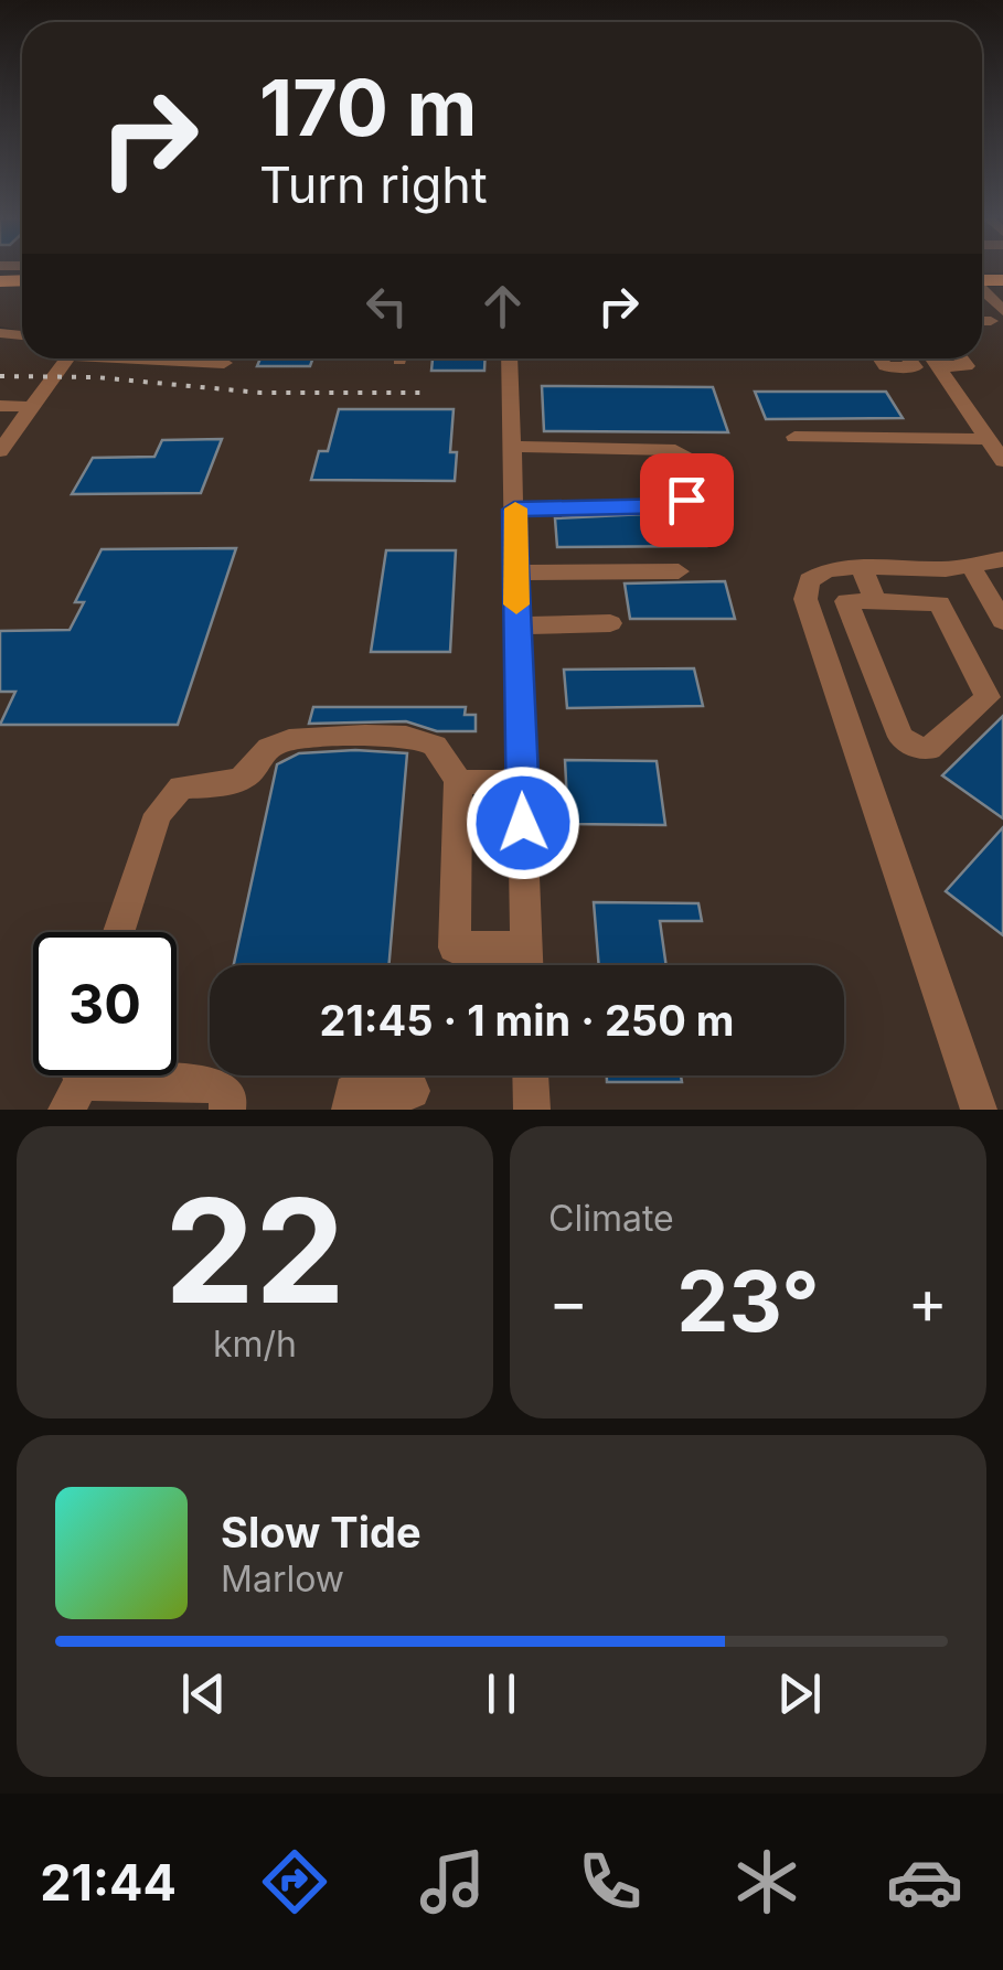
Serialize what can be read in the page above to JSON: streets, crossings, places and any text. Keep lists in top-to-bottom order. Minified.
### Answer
{"page":{"turn":["170 m","Turn right"],"limit":"30","trip":"21:45 · 1 min · 250 m","tile":[["22","km/h"],"Climate"],"heat":["−","23°","+"],"song":["Slow Tide","Marlow"],"tabs":"21:44"}}
